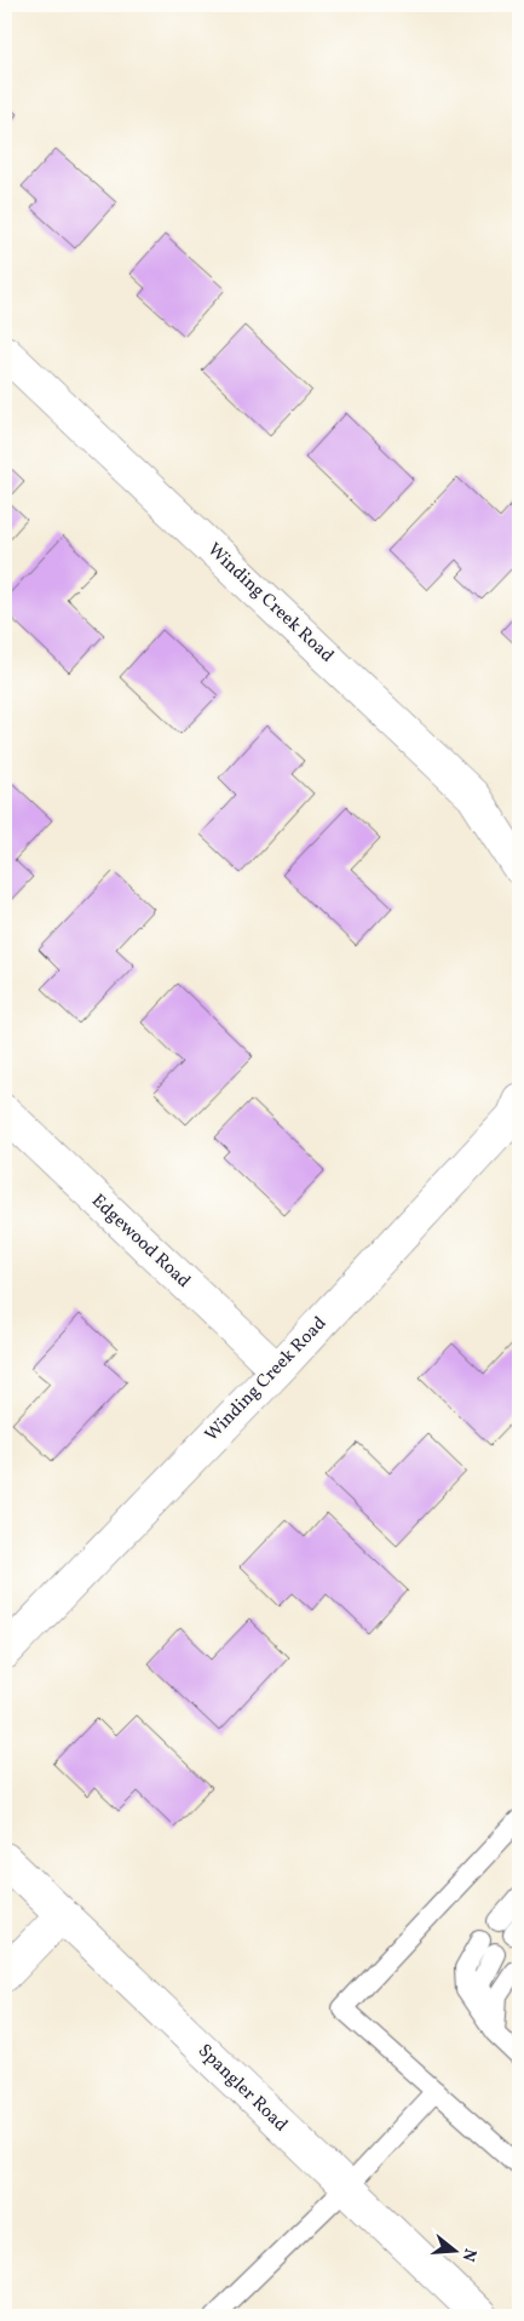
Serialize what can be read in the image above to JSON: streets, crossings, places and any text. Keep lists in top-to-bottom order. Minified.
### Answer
{"streets":{"street":["Winding Creek Road","Edgewood Road","Spangler Road"]},"crossings":[["Winding Creek Road","Edgewood Road"]],"north":"right"}
